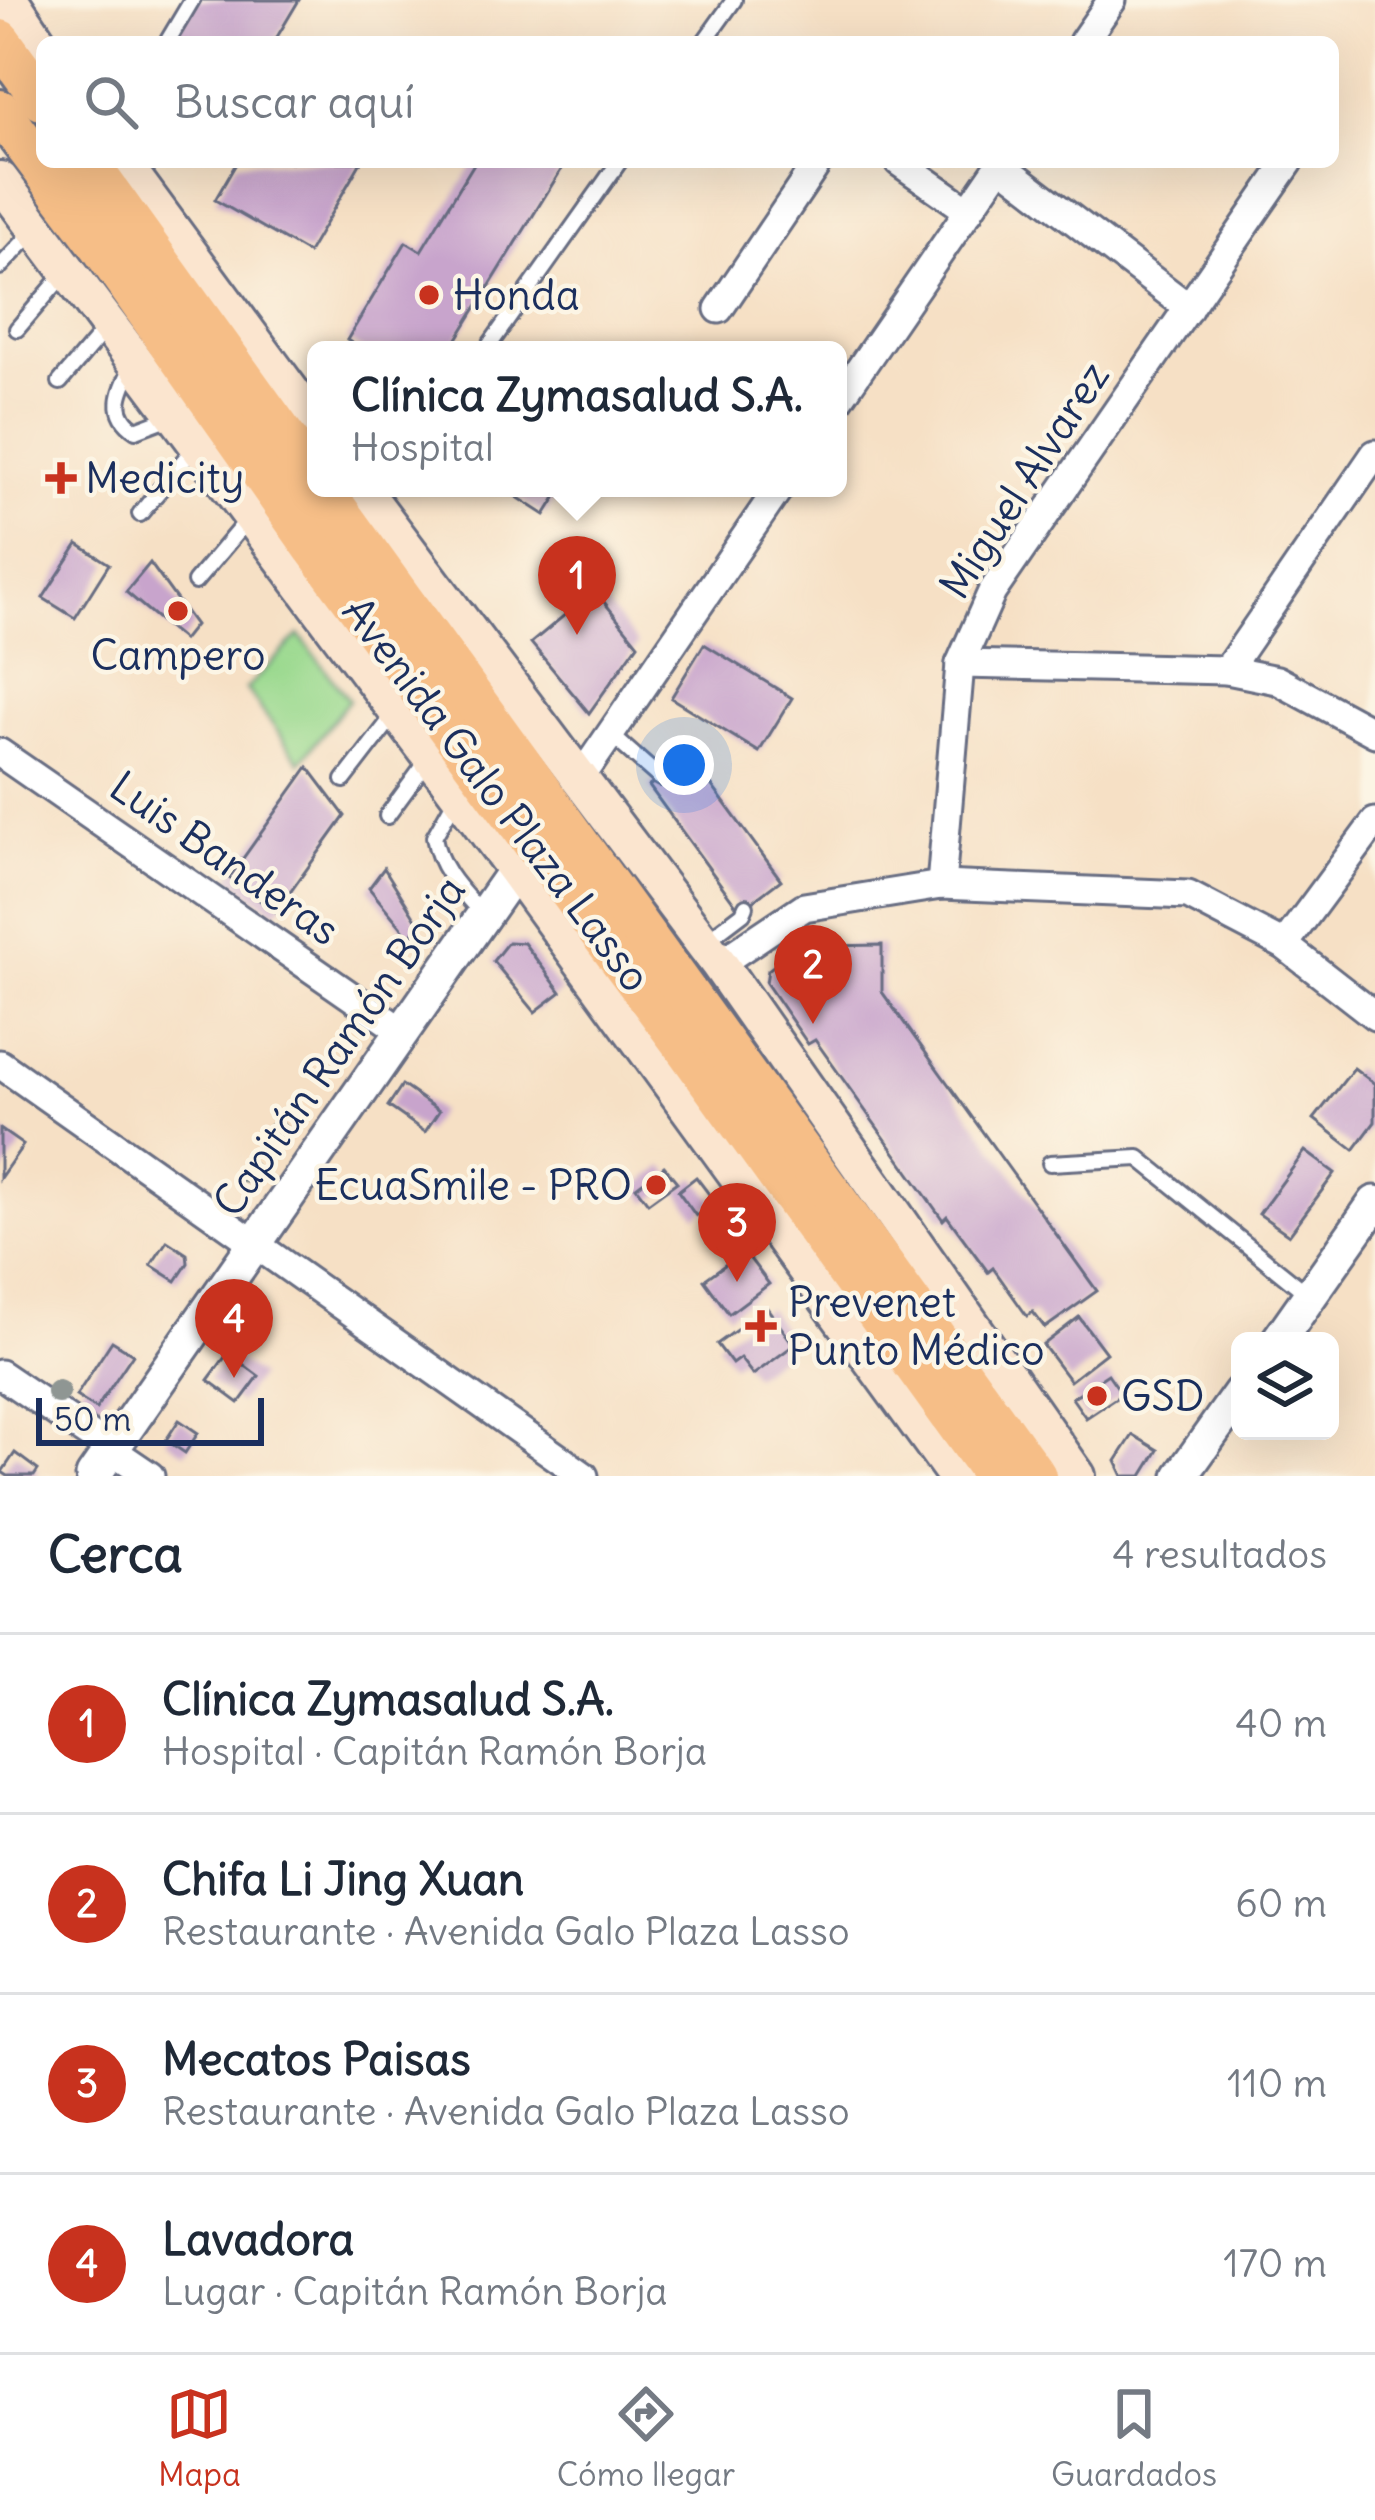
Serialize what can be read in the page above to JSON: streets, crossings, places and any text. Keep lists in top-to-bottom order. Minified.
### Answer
{"streets":{"main road":["Avenida Galo Plaza Lasso"],"street":["Miguel Alvarez","Luis Banderas","Capitán Ramón Borja"]},"crossings":[["Avenida Galo Plaza Lasso","Capitán Ramón Borja"],["Luis Banderas","Capitán Ramón Borja"]],"places":{"other":["Honda","Campero","EcuaSmile - PRO","GSD"],"health":["Medicity","Prevenet Punto Médico"]},"scale_bar":"50 m","page":{"search":"Buscar aquí","popup":["Clínica Zymasalud S.A.","Hospital"],"pins":["1","2","3","4"],"scale":"50 m","heading":["Cerca","4 resultados"],"list":[{"mark":"1","name":"Clínica Zymasalud S.A.","note":"Hospital · Capitán Ramón Borja","value":"40 m"},{"mark":"2","name":"Chifa Li Jing Xuan","note":"Restaurante · Avenida Galo Plaza Lasso","value":"60 m"},{"mark":"3","name":"Mecatos Paisas","note":"Restaurante · Avenida Galo Plaza Lasso","value":"110 m"},{"mark":"4","name":"Lavadora","note":"Lugar · Capitán Ramón Borja","value":"170 m"}],"nav":["Mapa","Cómo llegar","Guardados"]}}
